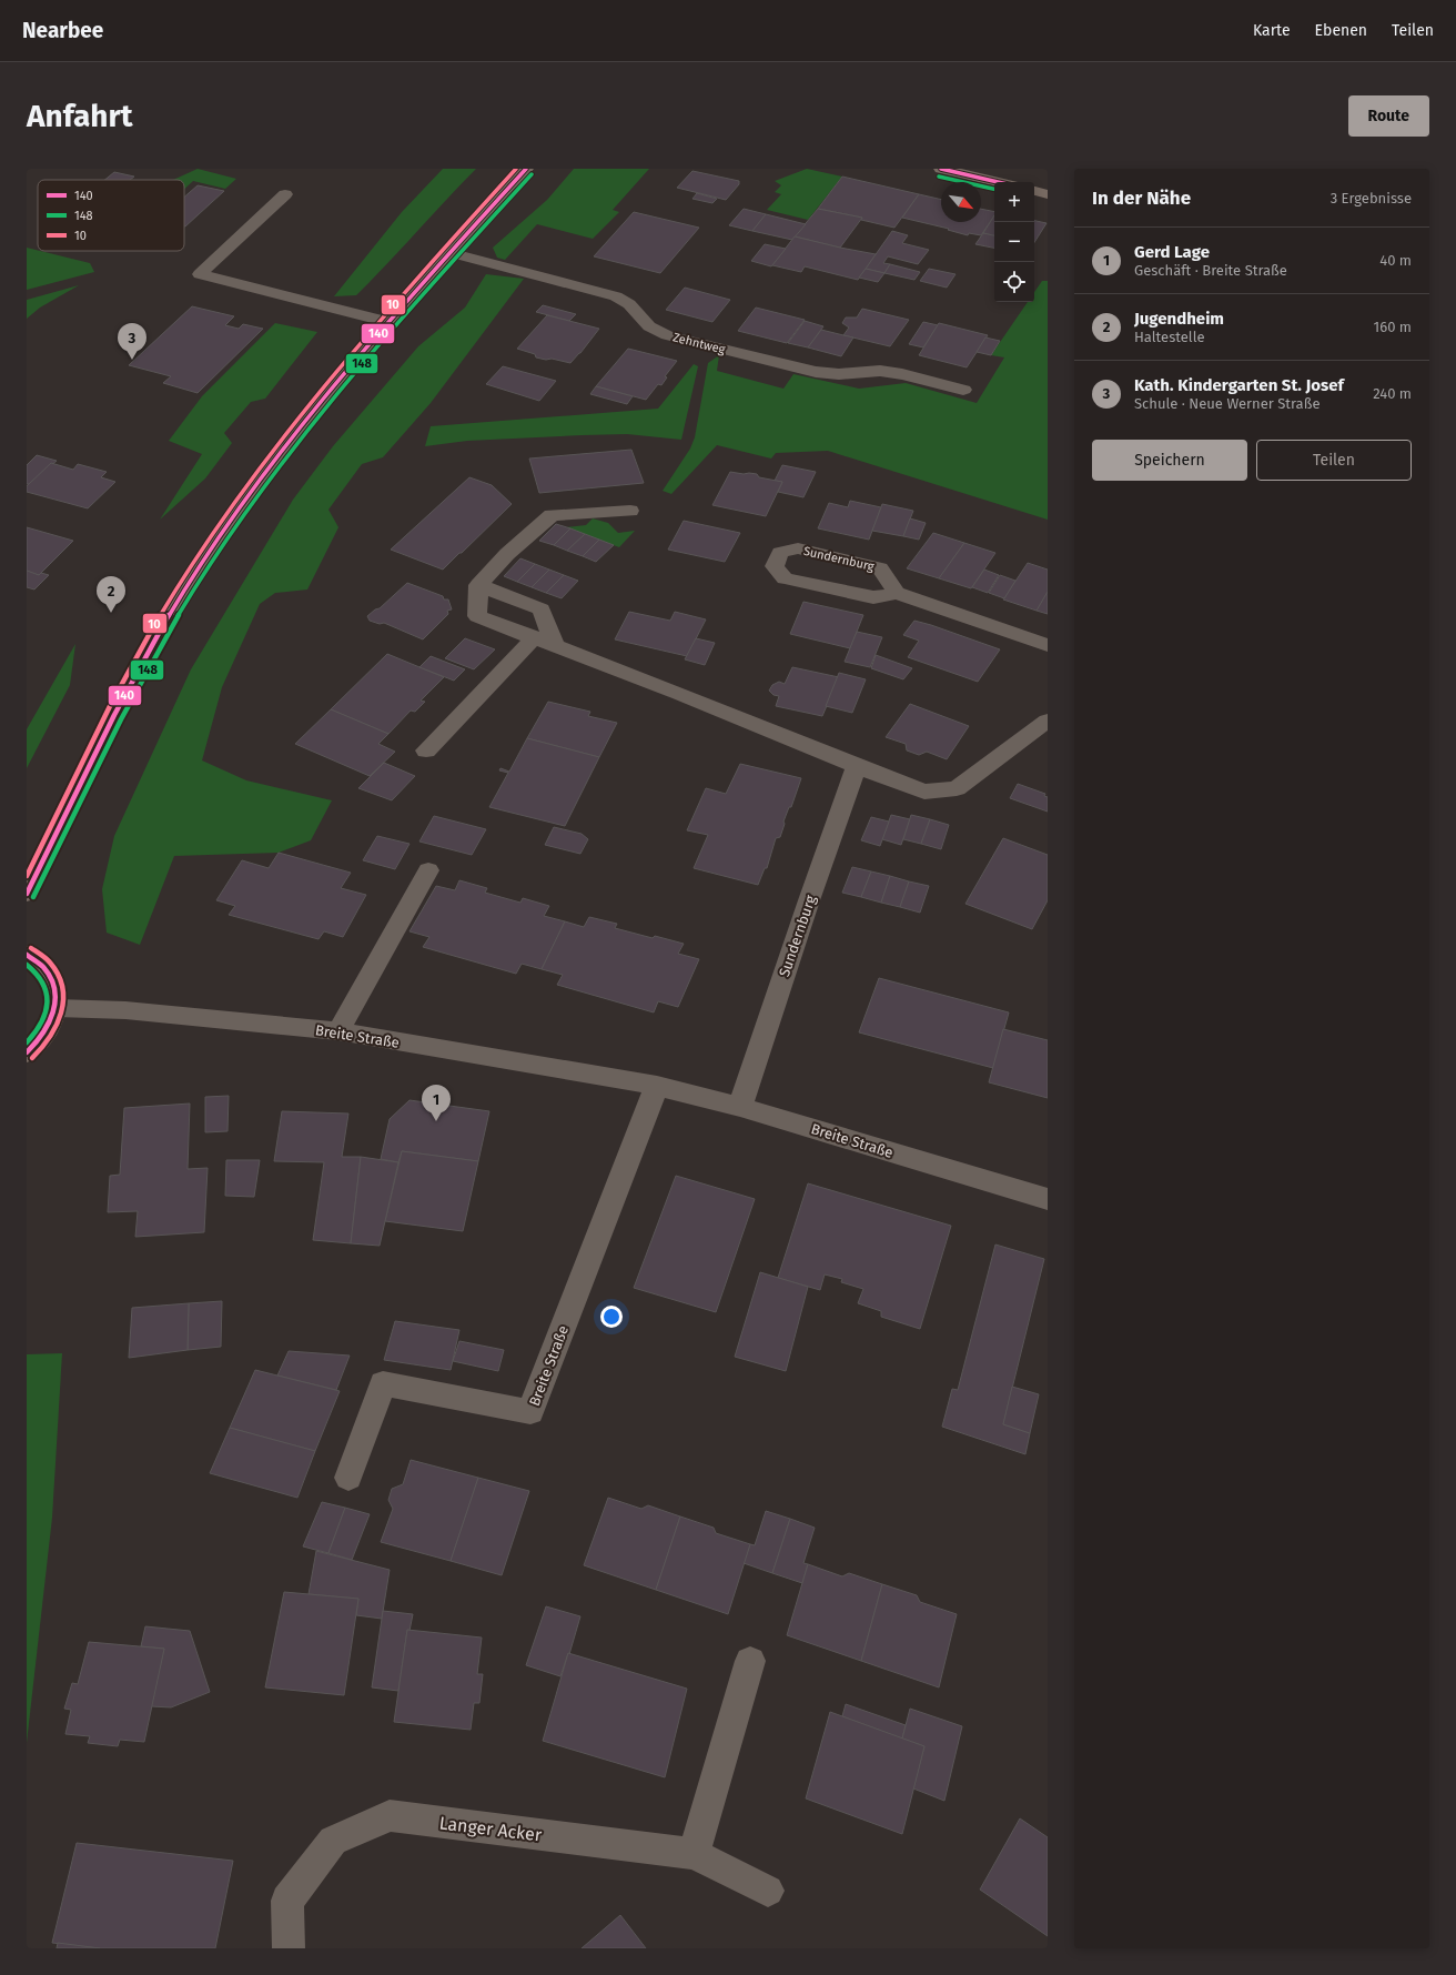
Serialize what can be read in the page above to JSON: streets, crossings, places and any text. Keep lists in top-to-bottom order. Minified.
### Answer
{"streets":{"street":["Zehntweg","Sundernburg","Breite Straße","Langer Acker"]},"crossings":[["Sundernburg","Breite Straße"]],"lines":["transit line 140","transit line 10","transit line 148"],"legend":["140","148","10"],"north":"bottom right","page":{"header":"Nearbee","nav":["Karte","Ebenen","Teilen"],"buttons":["Route",["Speichern","Teilen"]],"title":"Anfahrt","heading":["In der Nähe","3 Ergebnisse"],"map_buttons":["+","−"],"list":[{"mark":"1","name":"Gerd Lage","note":"Geschäft · Breite Straße","value":"40 m"},{"mark":"2","name":"Jugendheim","note":"Haltestelle","value":"160 m"},{"mark":"3","name":"Kath. Kindergarten St. Josef","note":"Schule · Neue Werner Straße","value":"240 m"}],"pins":["3","2","1"]}}
